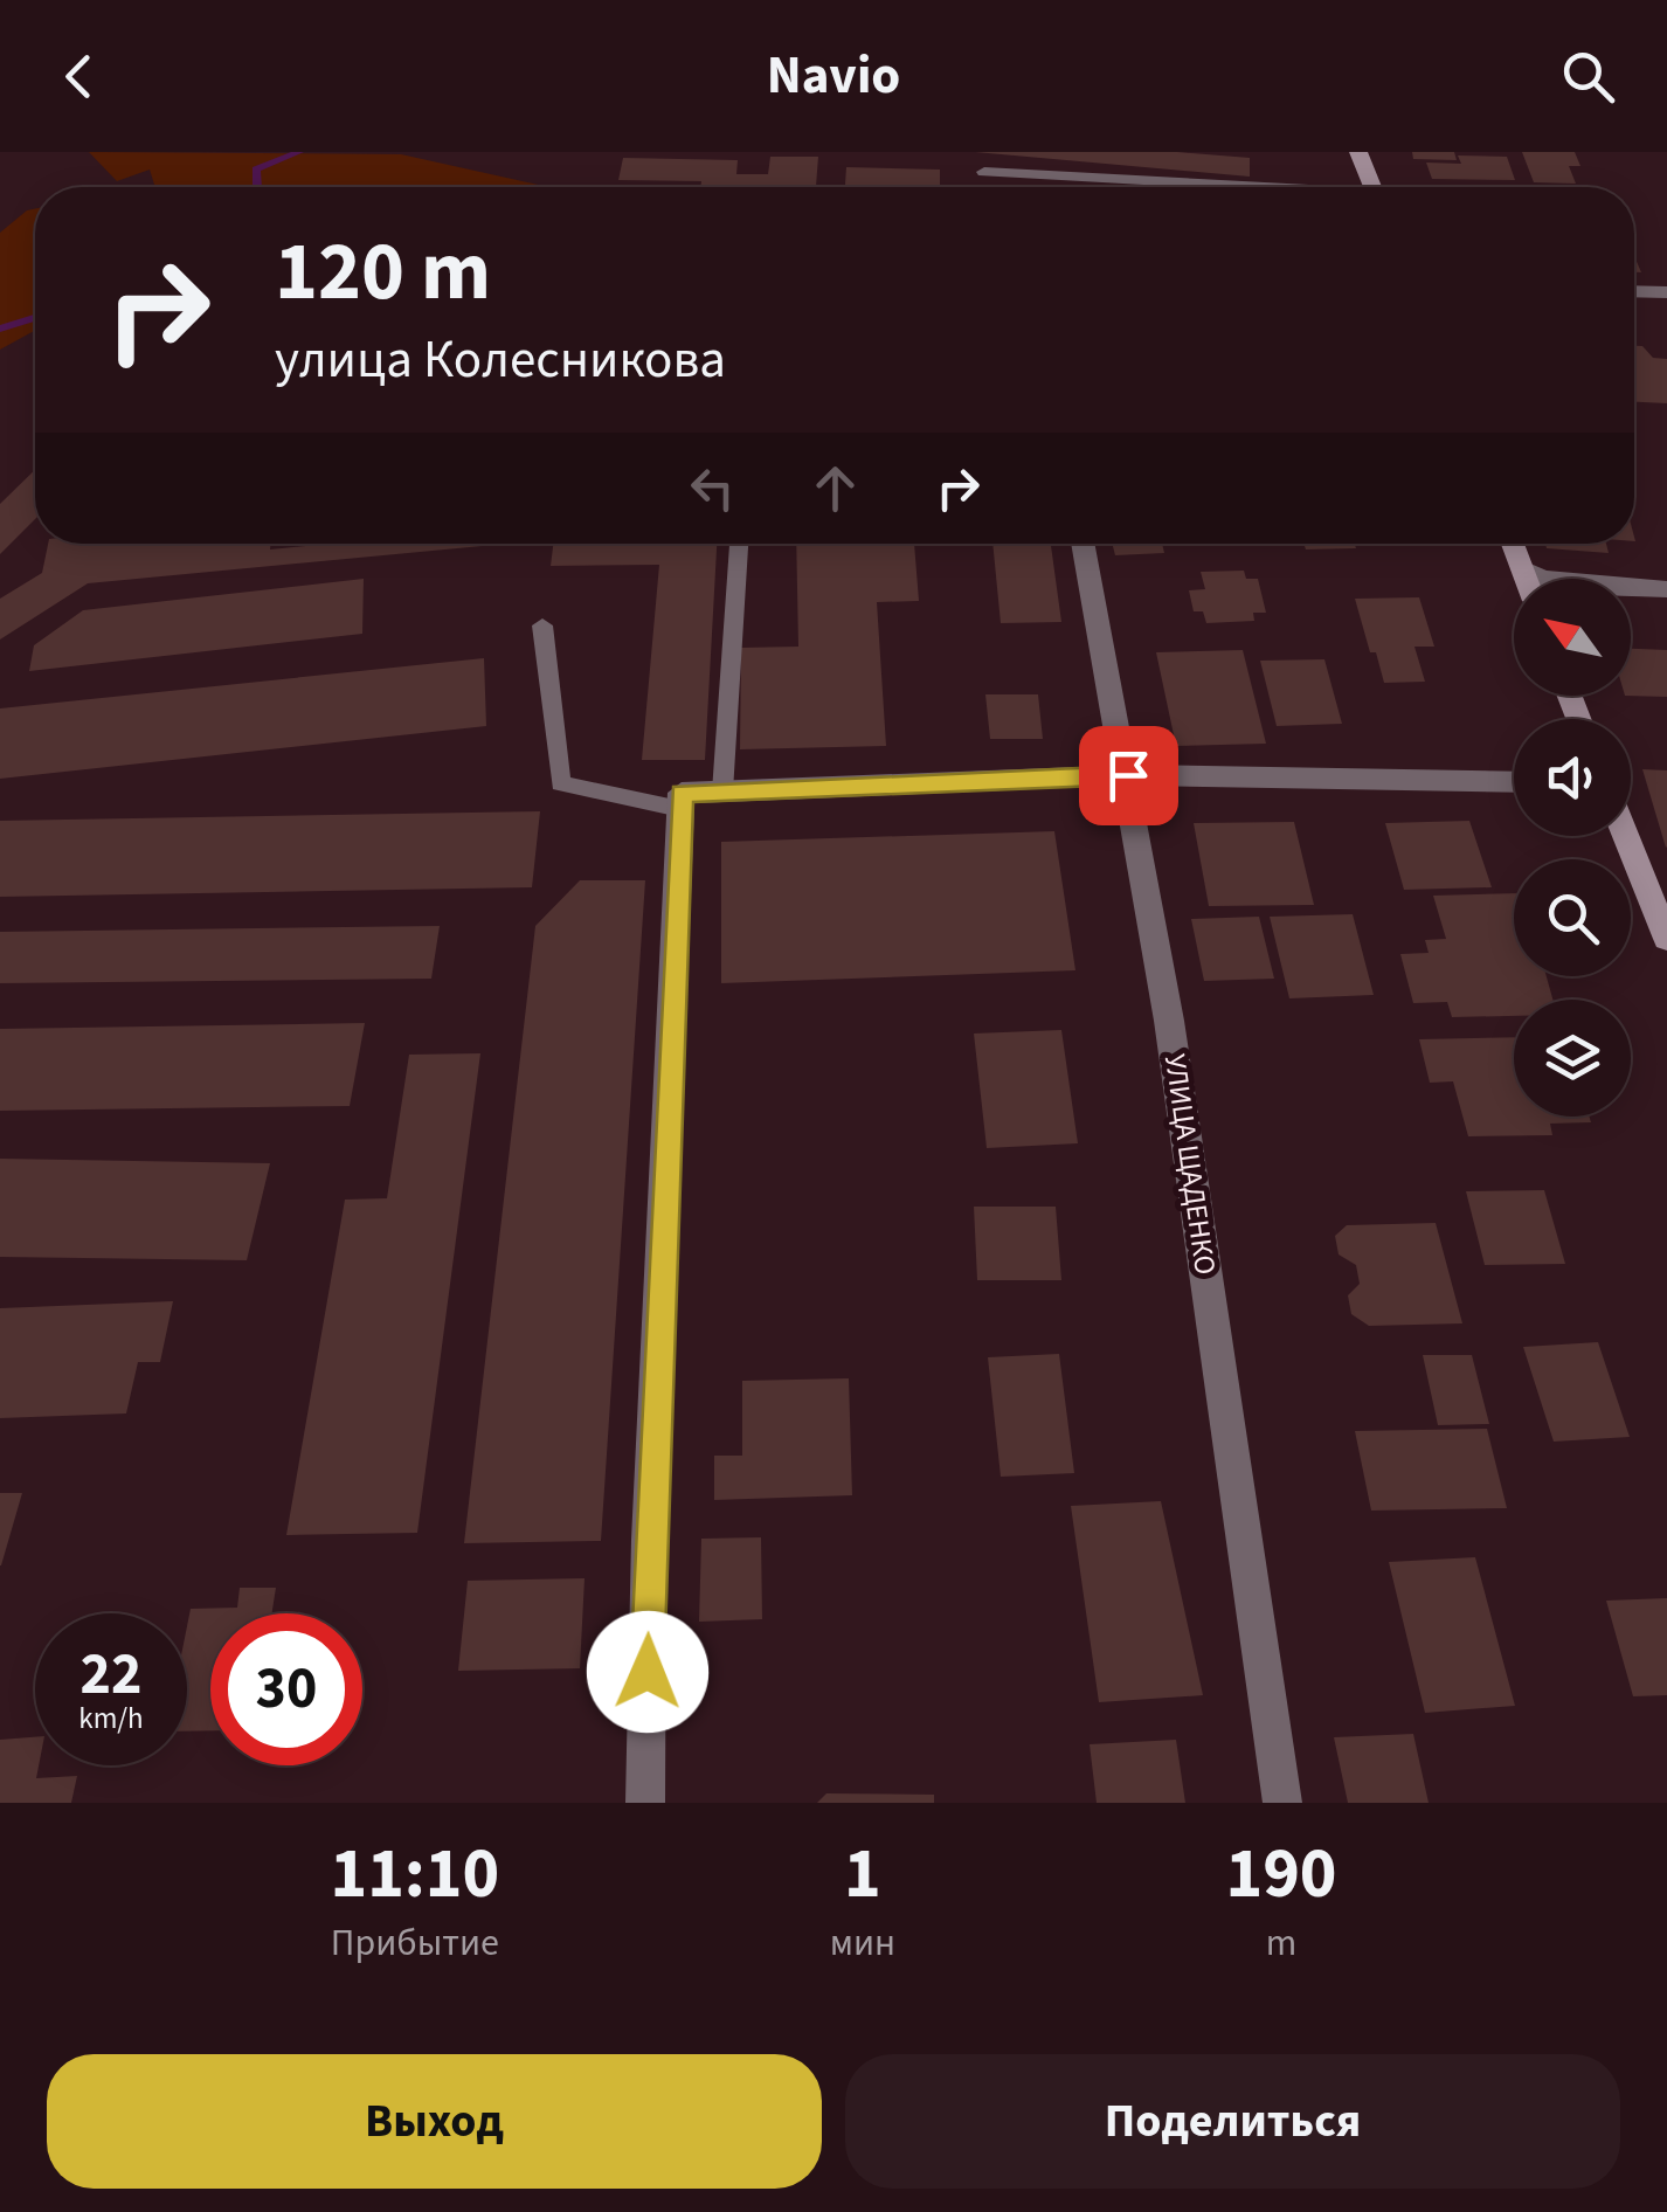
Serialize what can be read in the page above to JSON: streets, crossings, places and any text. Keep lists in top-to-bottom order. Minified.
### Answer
{"streets":{"street":["УЛИЦА ЩАДЕНКО"]},"north":"top left","page":{"header":"Navio","turn":["120 m","улица Колесникова"],"speed":"22 km/h","limit":"30","eta":["11:10","Прибытие","1","мин","190","m"],"buttons":["Выход","Поделиться"]}}
